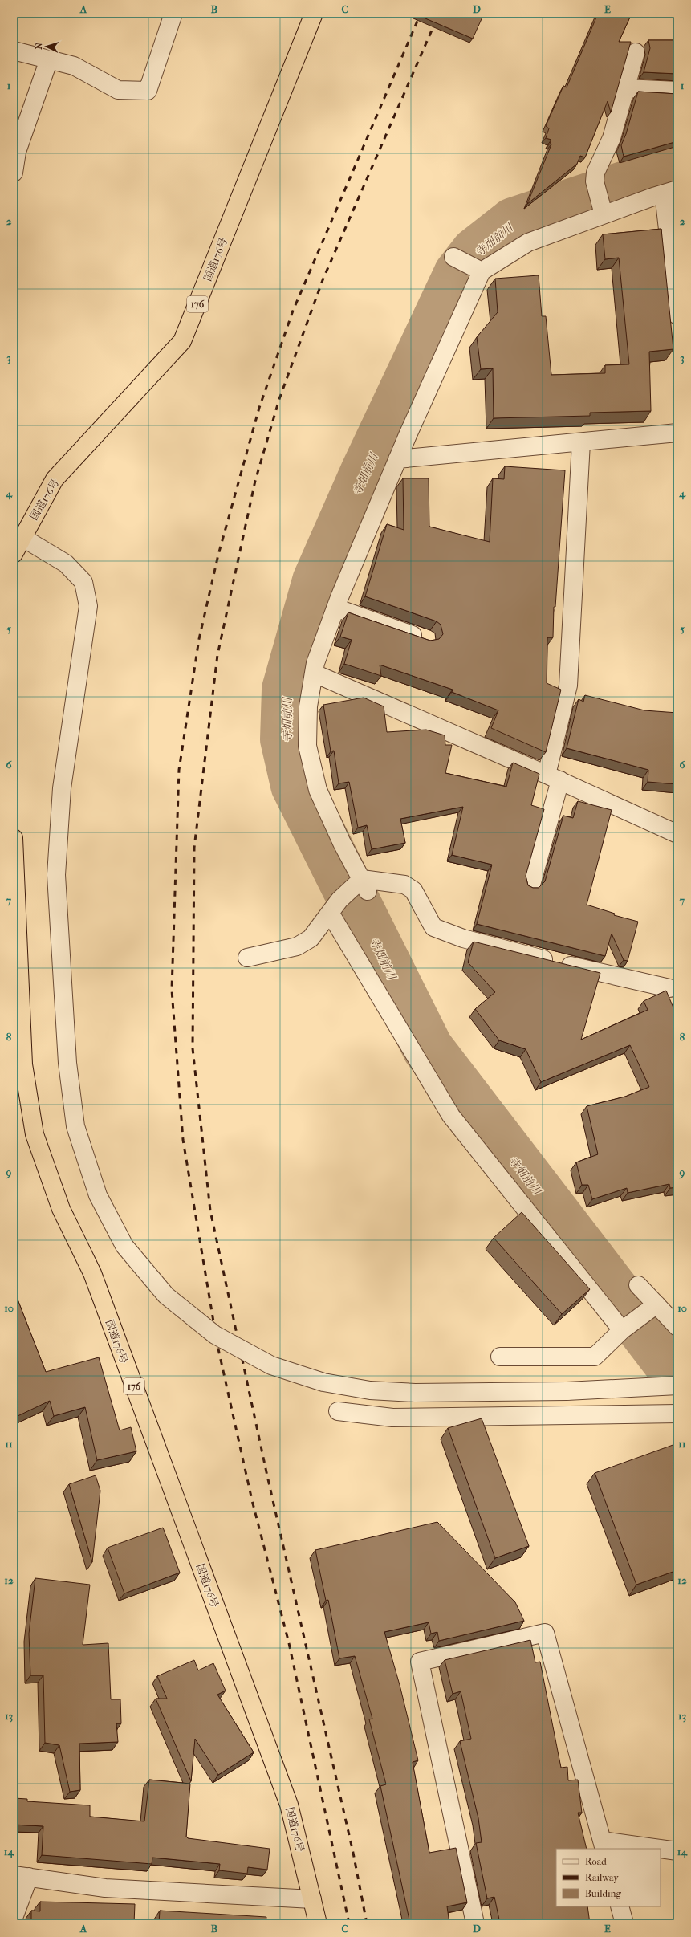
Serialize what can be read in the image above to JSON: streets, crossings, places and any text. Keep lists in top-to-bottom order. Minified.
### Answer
{"streets":{"highway":["国道176号","176"]},"water":["寺畑前川"],"legend":["Road","Railway","Building"],"north":"left","grid":{"columns":["A","B","C","D","E"],"rows":["1","2","3","4","5","6","7","8","9","10","11","12","13","14"]}}
